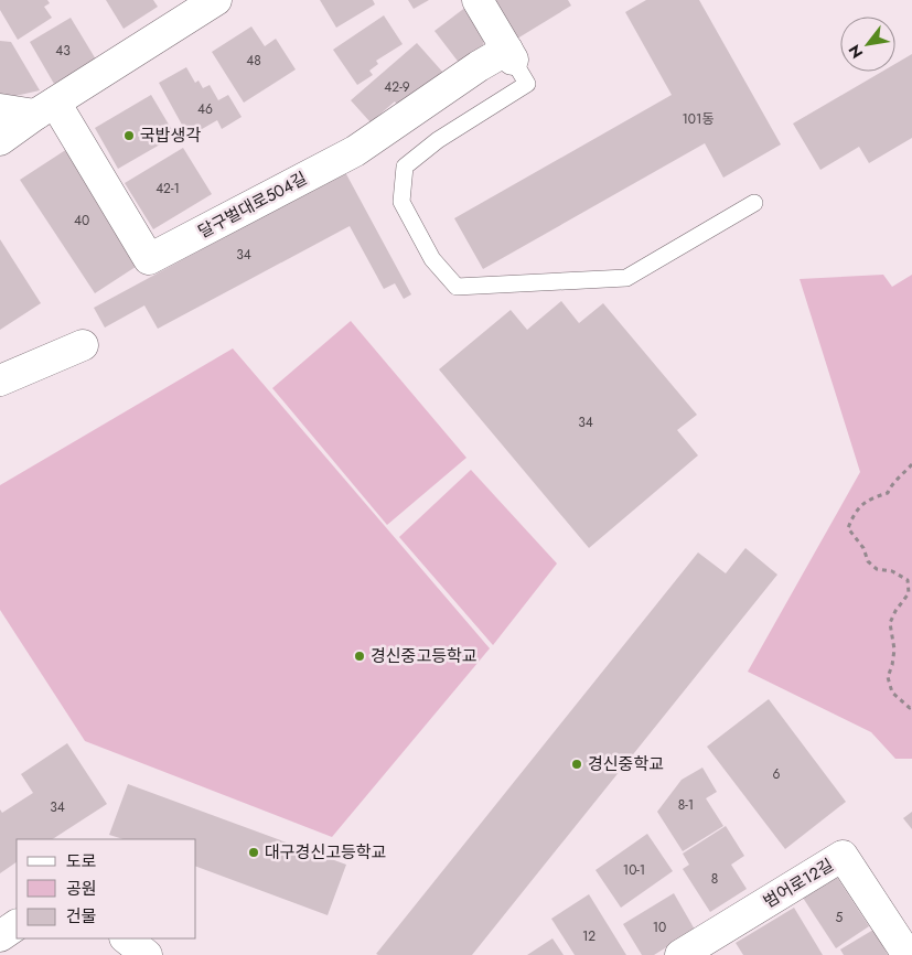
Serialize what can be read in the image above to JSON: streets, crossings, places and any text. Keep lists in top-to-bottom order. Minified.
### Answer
{"streets":{"street":["달구벌대로504길","범어로12길"]},"places":["국밥생각","경신중고등학교","경신중학교","대구경신고등학교"],"house_numbers":["43","48","42-9","46","101동","42-1","40","34","34","6","8-1","34","10-1","8","5","10","12"],"legend":["도로","공원","건물"],"north":"bottom left"}
